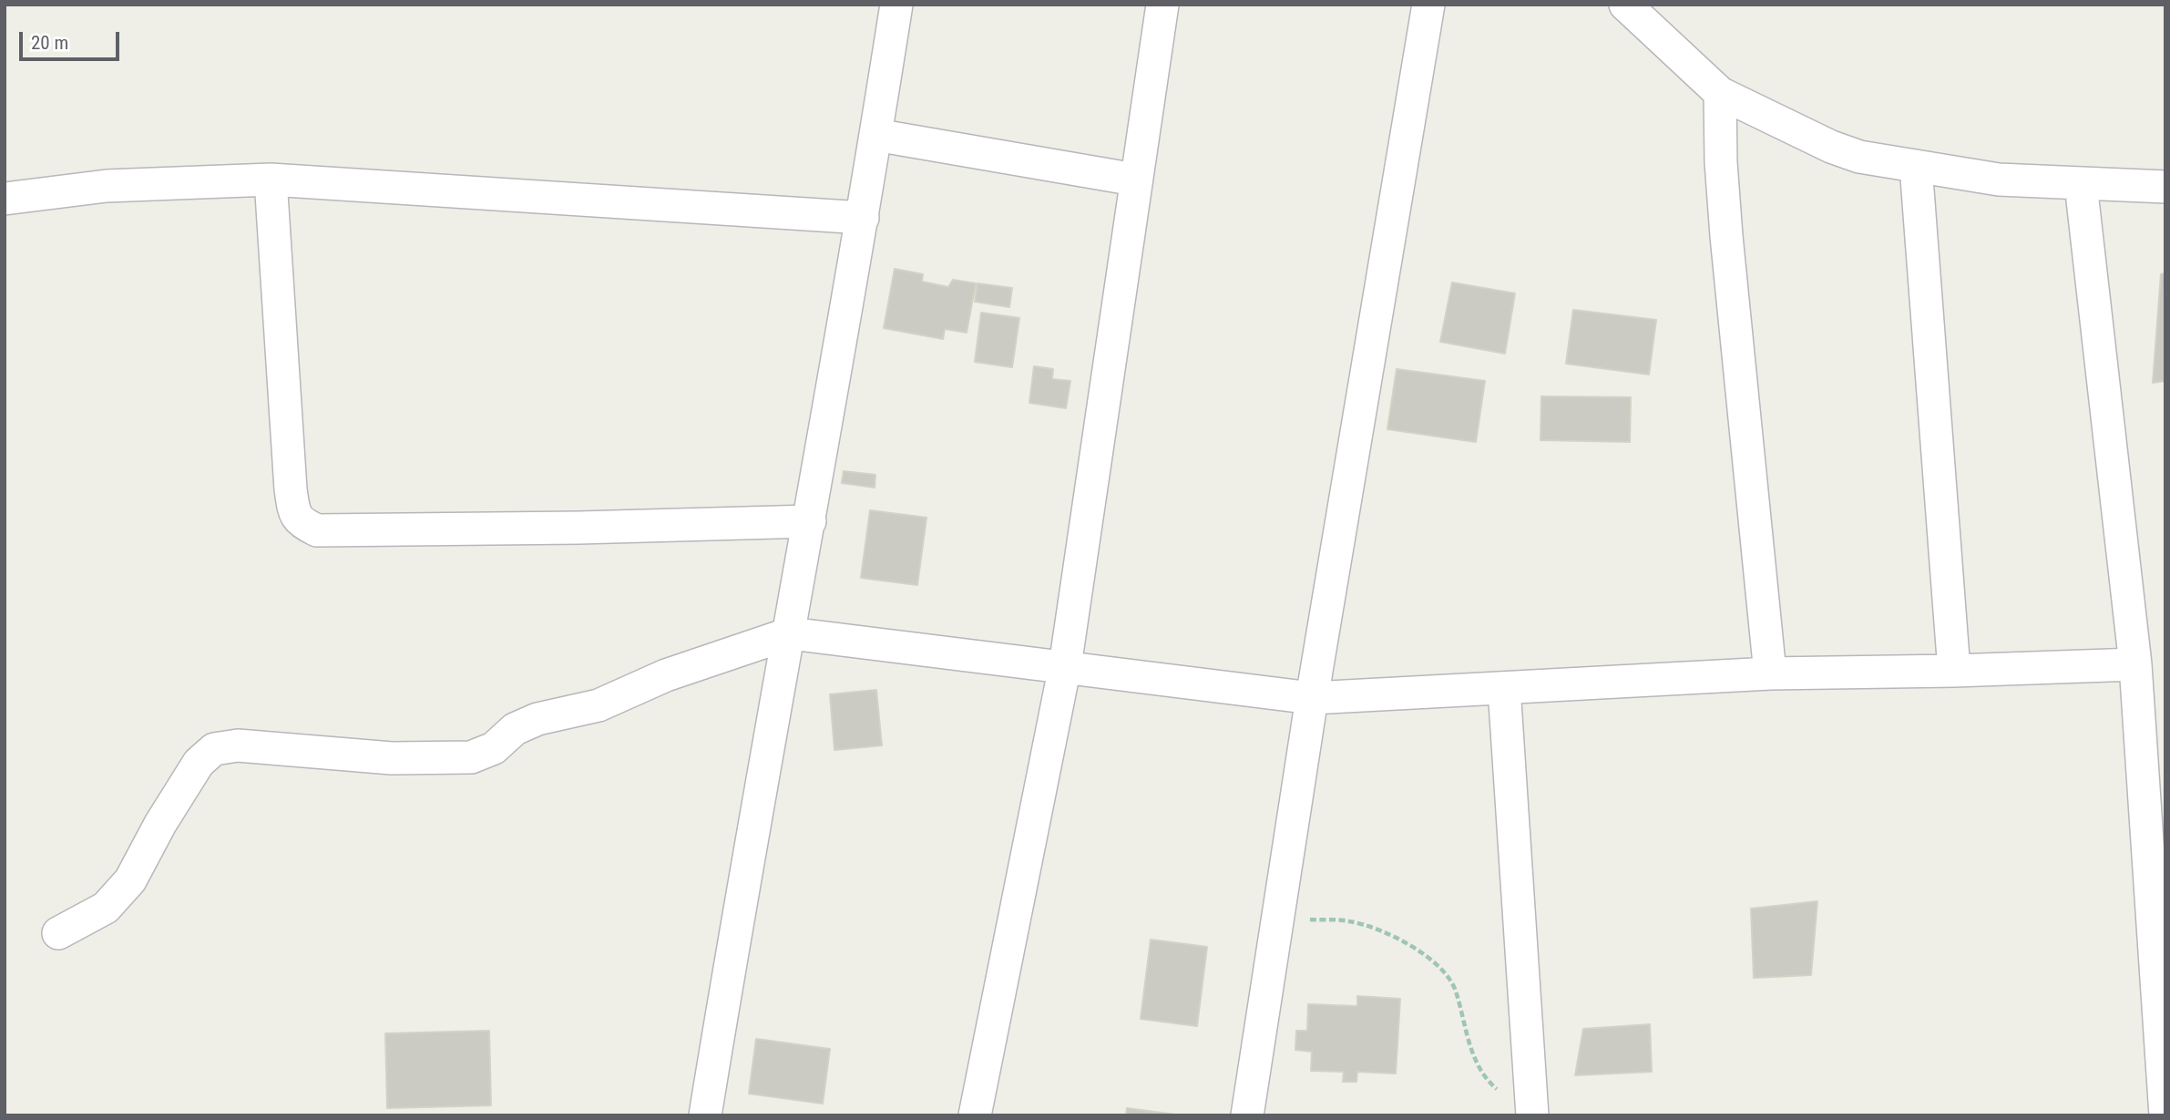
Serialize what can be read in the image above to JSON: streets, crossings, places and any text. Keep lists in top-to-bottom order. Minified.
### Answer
{"scale_bar":"20 m"}
